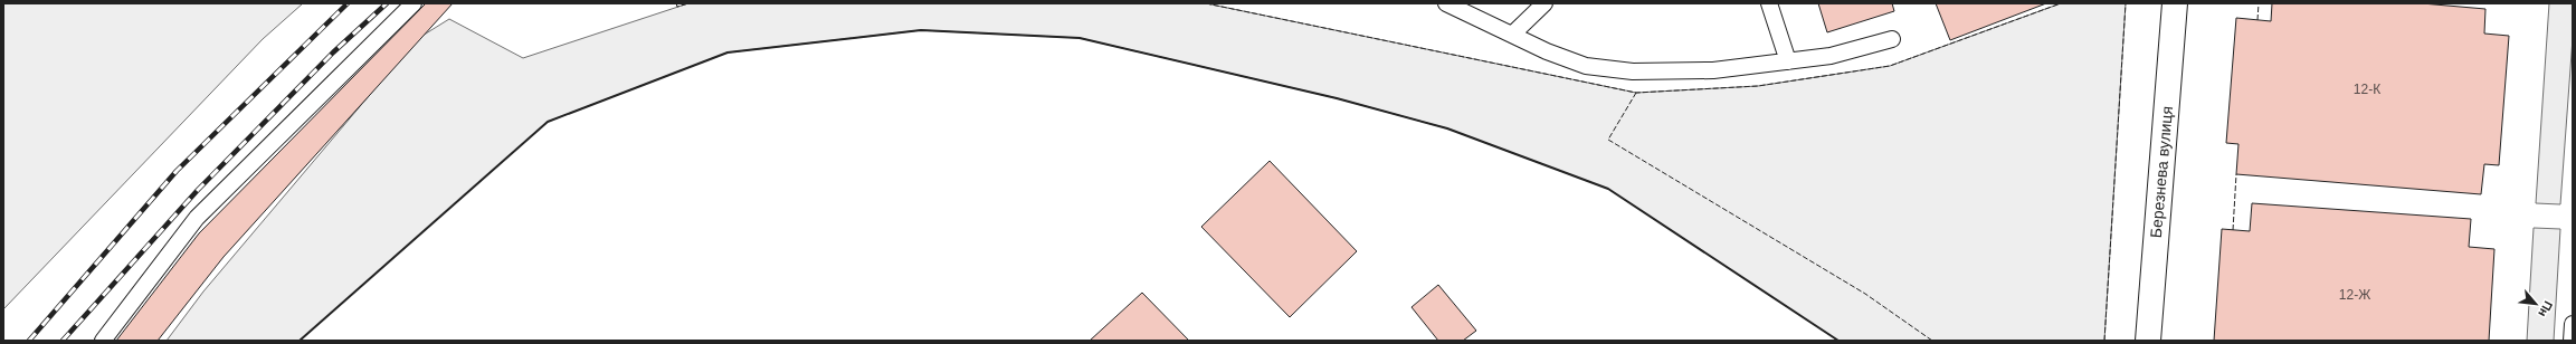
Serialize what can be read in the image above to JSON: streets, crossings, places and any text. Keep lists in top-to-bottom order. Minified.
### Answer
{"streets":{"street":["Березнева вулиця"]},"house_numbers":["12-К","12-Ж"],"north":"bottom right"}
